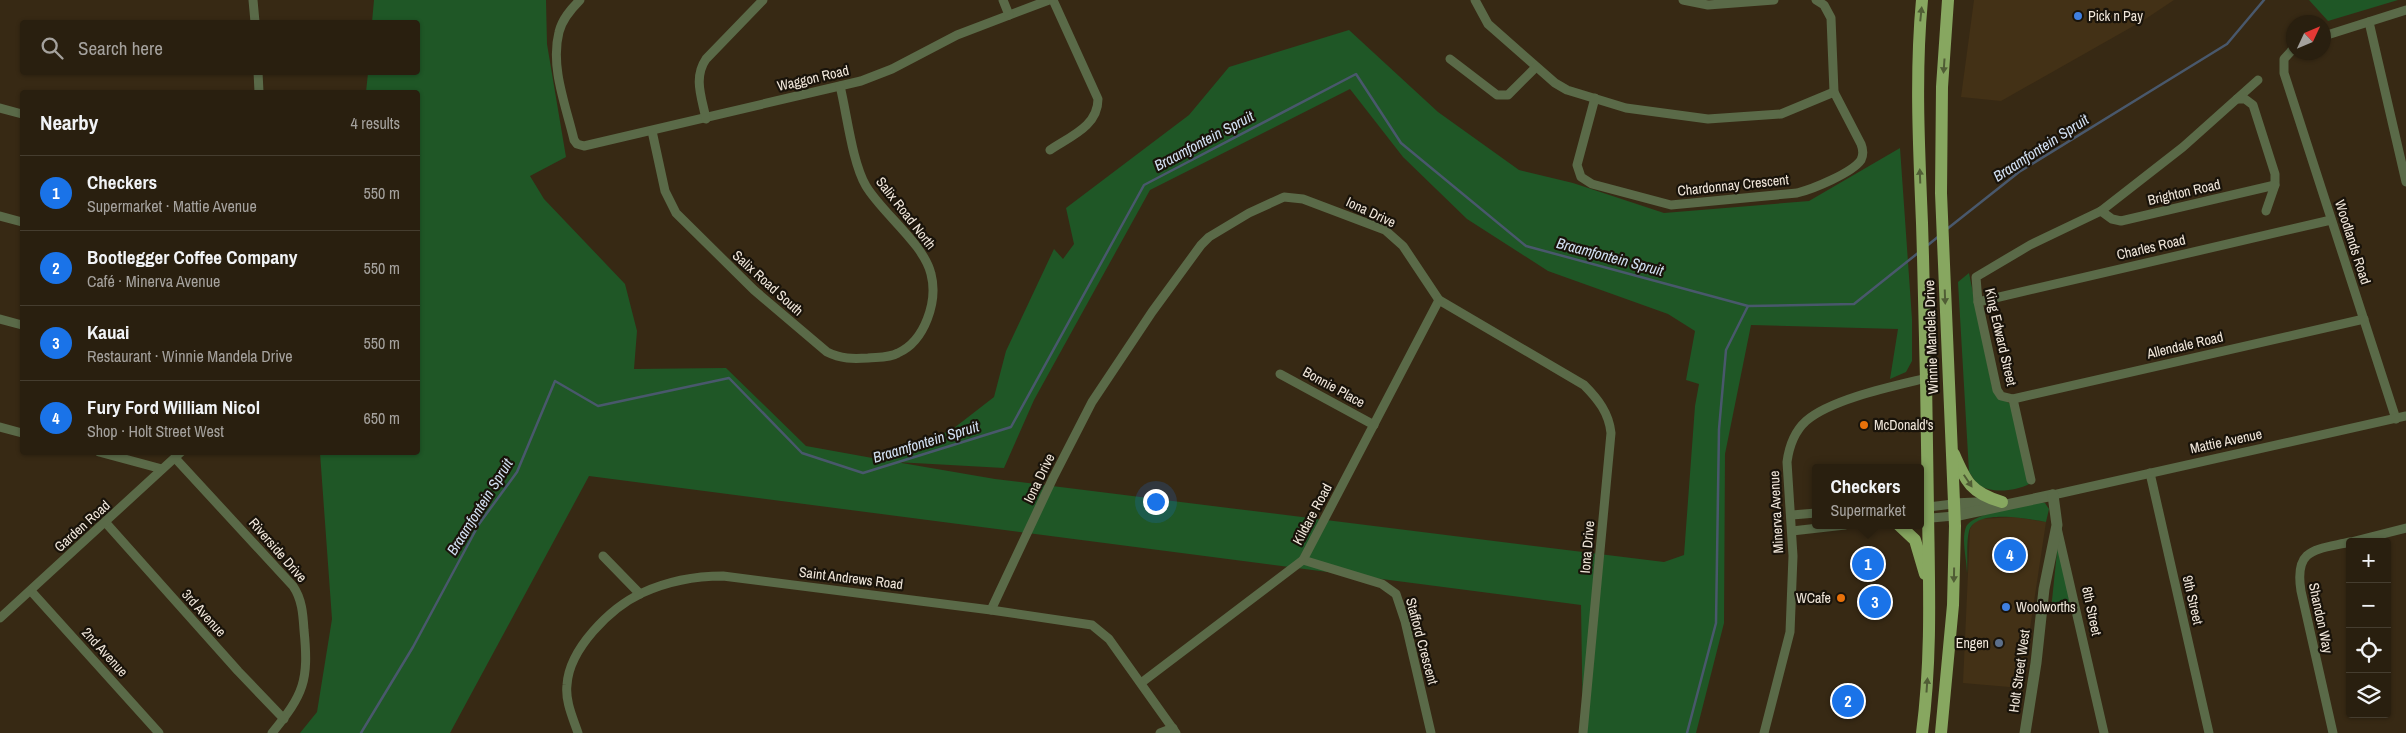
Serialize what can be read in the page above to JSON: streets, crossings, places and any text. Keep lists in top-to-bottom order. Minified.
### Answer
{"streets":{"main road":["Winnie Mandela Drive"],"street":["Waggon Road","Chardonnay Crescent","Brighton Road","Iona Drive","Salix Road North","Woodlands Road","Charles Road","Salix Road South","King Edward Street","Allendale Road","Bonnie Place","Mattie Avenue","Minerva Avenue","Kildare Road","Garden Road","Riverside Drive","Saint Andrews Road","9th Street","8th Street","3rd Avenue","Shandon Way","Stafford Crescent","2nd Avenue","Holt Street West"]},"crossings":[["Waggon Road","Salix Road North"],["Waggon Road","Salix Road South"],["Brighton Road","King Edward Street"],["Iona Drive","Kildare Road"],["Iona Drive","Saint Andrews Road"],["Salix Road North","Salix Road South"],["Woodlands Road","Charles Road"],["Woodlands Road","Allendale Road"],["Woodlands Road","Mattie Avenue"],["Charles Road","King Edward Street"],["Winnie Mandela Drive","Mattie Avenue"],["Winnie Mandela Drive","Minerva Avenue"],["King Edward Street","Allendale Road"],["Bonnie Place","Kildare Road"],["Mattie Avenue","9th Street"],["Mattie Avenue","8th Street"],["Kildare Road","Saint Andrews Road"],["Kildare Road","Stafford Crescent"],["Garden Road","Riverside Drive"],["Garden Road","3rd Avenue"],["Garden Road","2nd Avenue"],["Riverside Drive","3rd Avenue"],["8th Street","Holt Street West"]],"water":["Braamfontein Spruit"],"places":["Pick n Pay","McDonald's","WCafe","Woolworths","Engen"],"north":"top right","page":{"search":"Search here","heading":["Nearby","4 results"],"list":[{"mark":"1","name":"Checkers","note":"Supermarket · Mattie Avenue","value":"550 m"},{"mark":"2","name":"Bootlegger Coffee Company","note":"Café · Minerva Avenue","value":"550 m"},{"mark":"3","name":"Kauai","note":"Restaurant · Winnie Mandela Drive","value":"550 m"},{"mark":"4","name":"Fury Ford William Nicol","note":"Shop · Holt Street West","value":"650 m"}],"popup":["Checkers","Supermarket"],"pins":["4","1","3","2"],"map_buttons":["+","−"]}}
